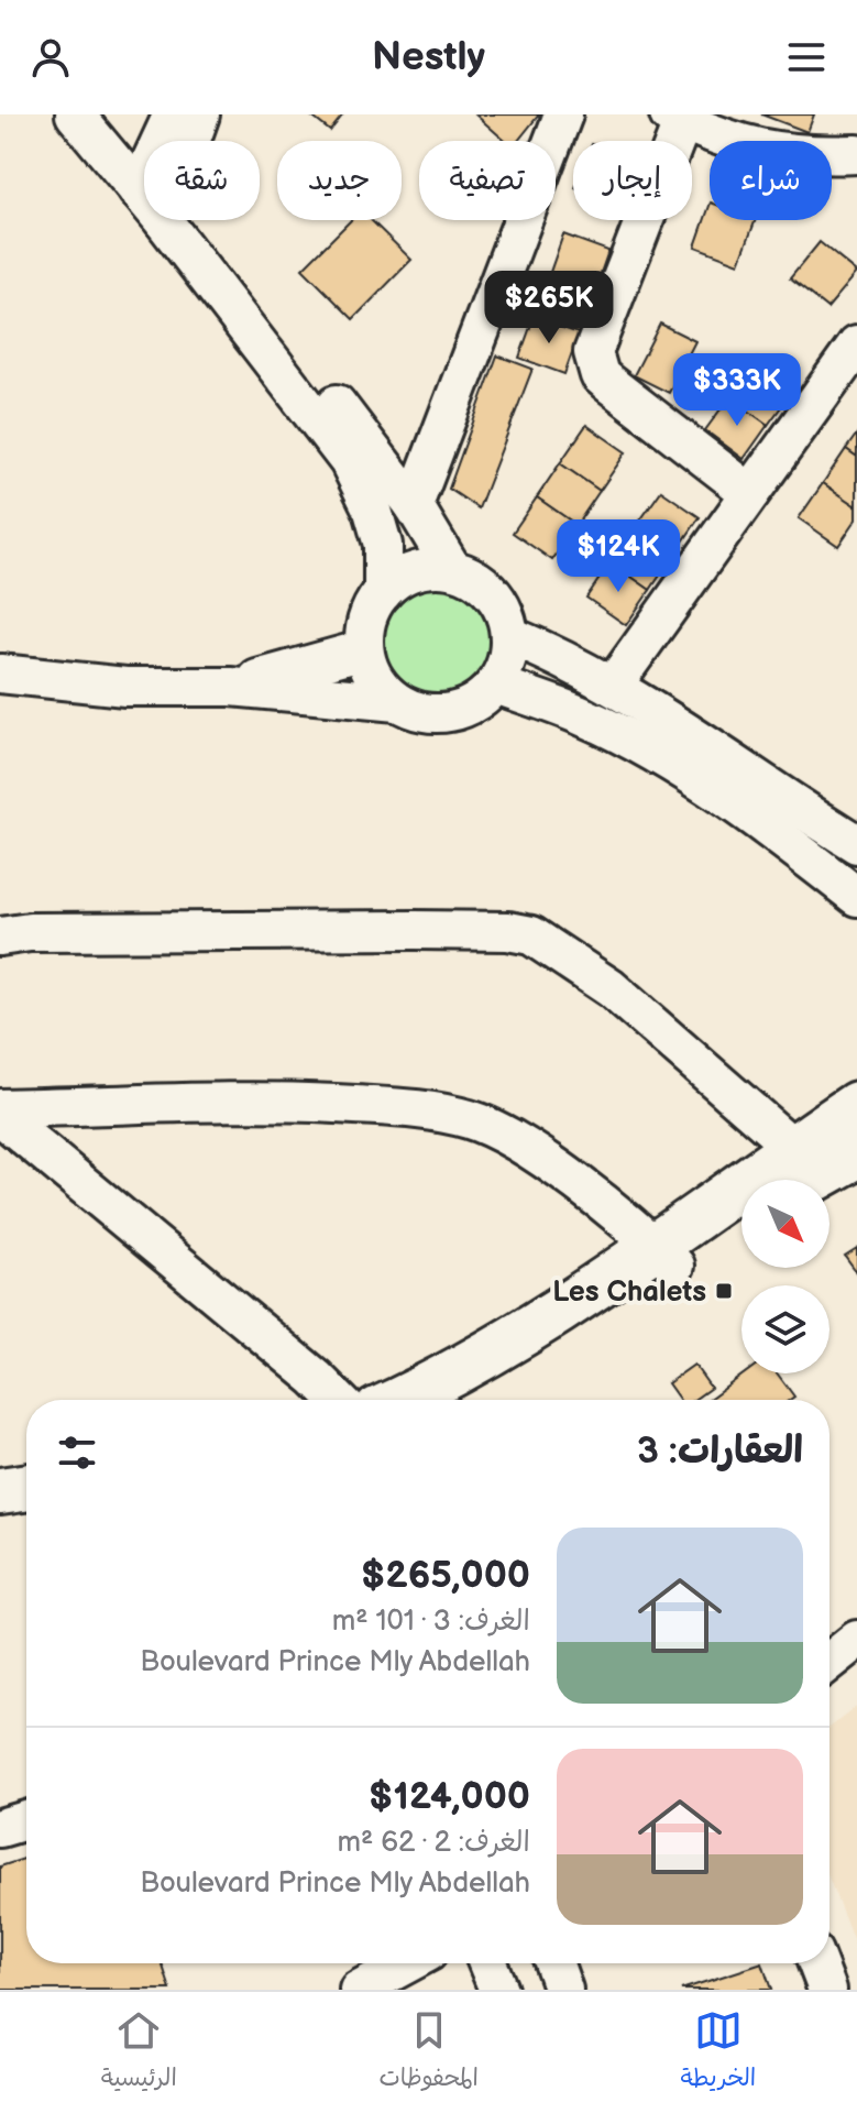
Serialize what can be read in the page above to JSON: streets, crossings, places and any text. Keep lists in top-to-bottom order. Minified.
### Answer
{"places":{"transit":["Les Chalets"]},"north":"bottom right","page":{"header":"Nestly","chip":["شراء","إيجار","تصفية","جديد","شقة"],"price":["$265K","$333K","$124K"],"heading":"العقارات: 3","list":[{"name":"$265,000","note":"الغرف: 3 · 101 m² · Boulevard Prince Mly Abdellah"},{"name":"$124,000","note":"الغرف: 2 · 62 m² · Boulevard Prince Mly Abdellah"}],"tabs":["الخريطة","المحفوظات","الرئيسية"]}}
